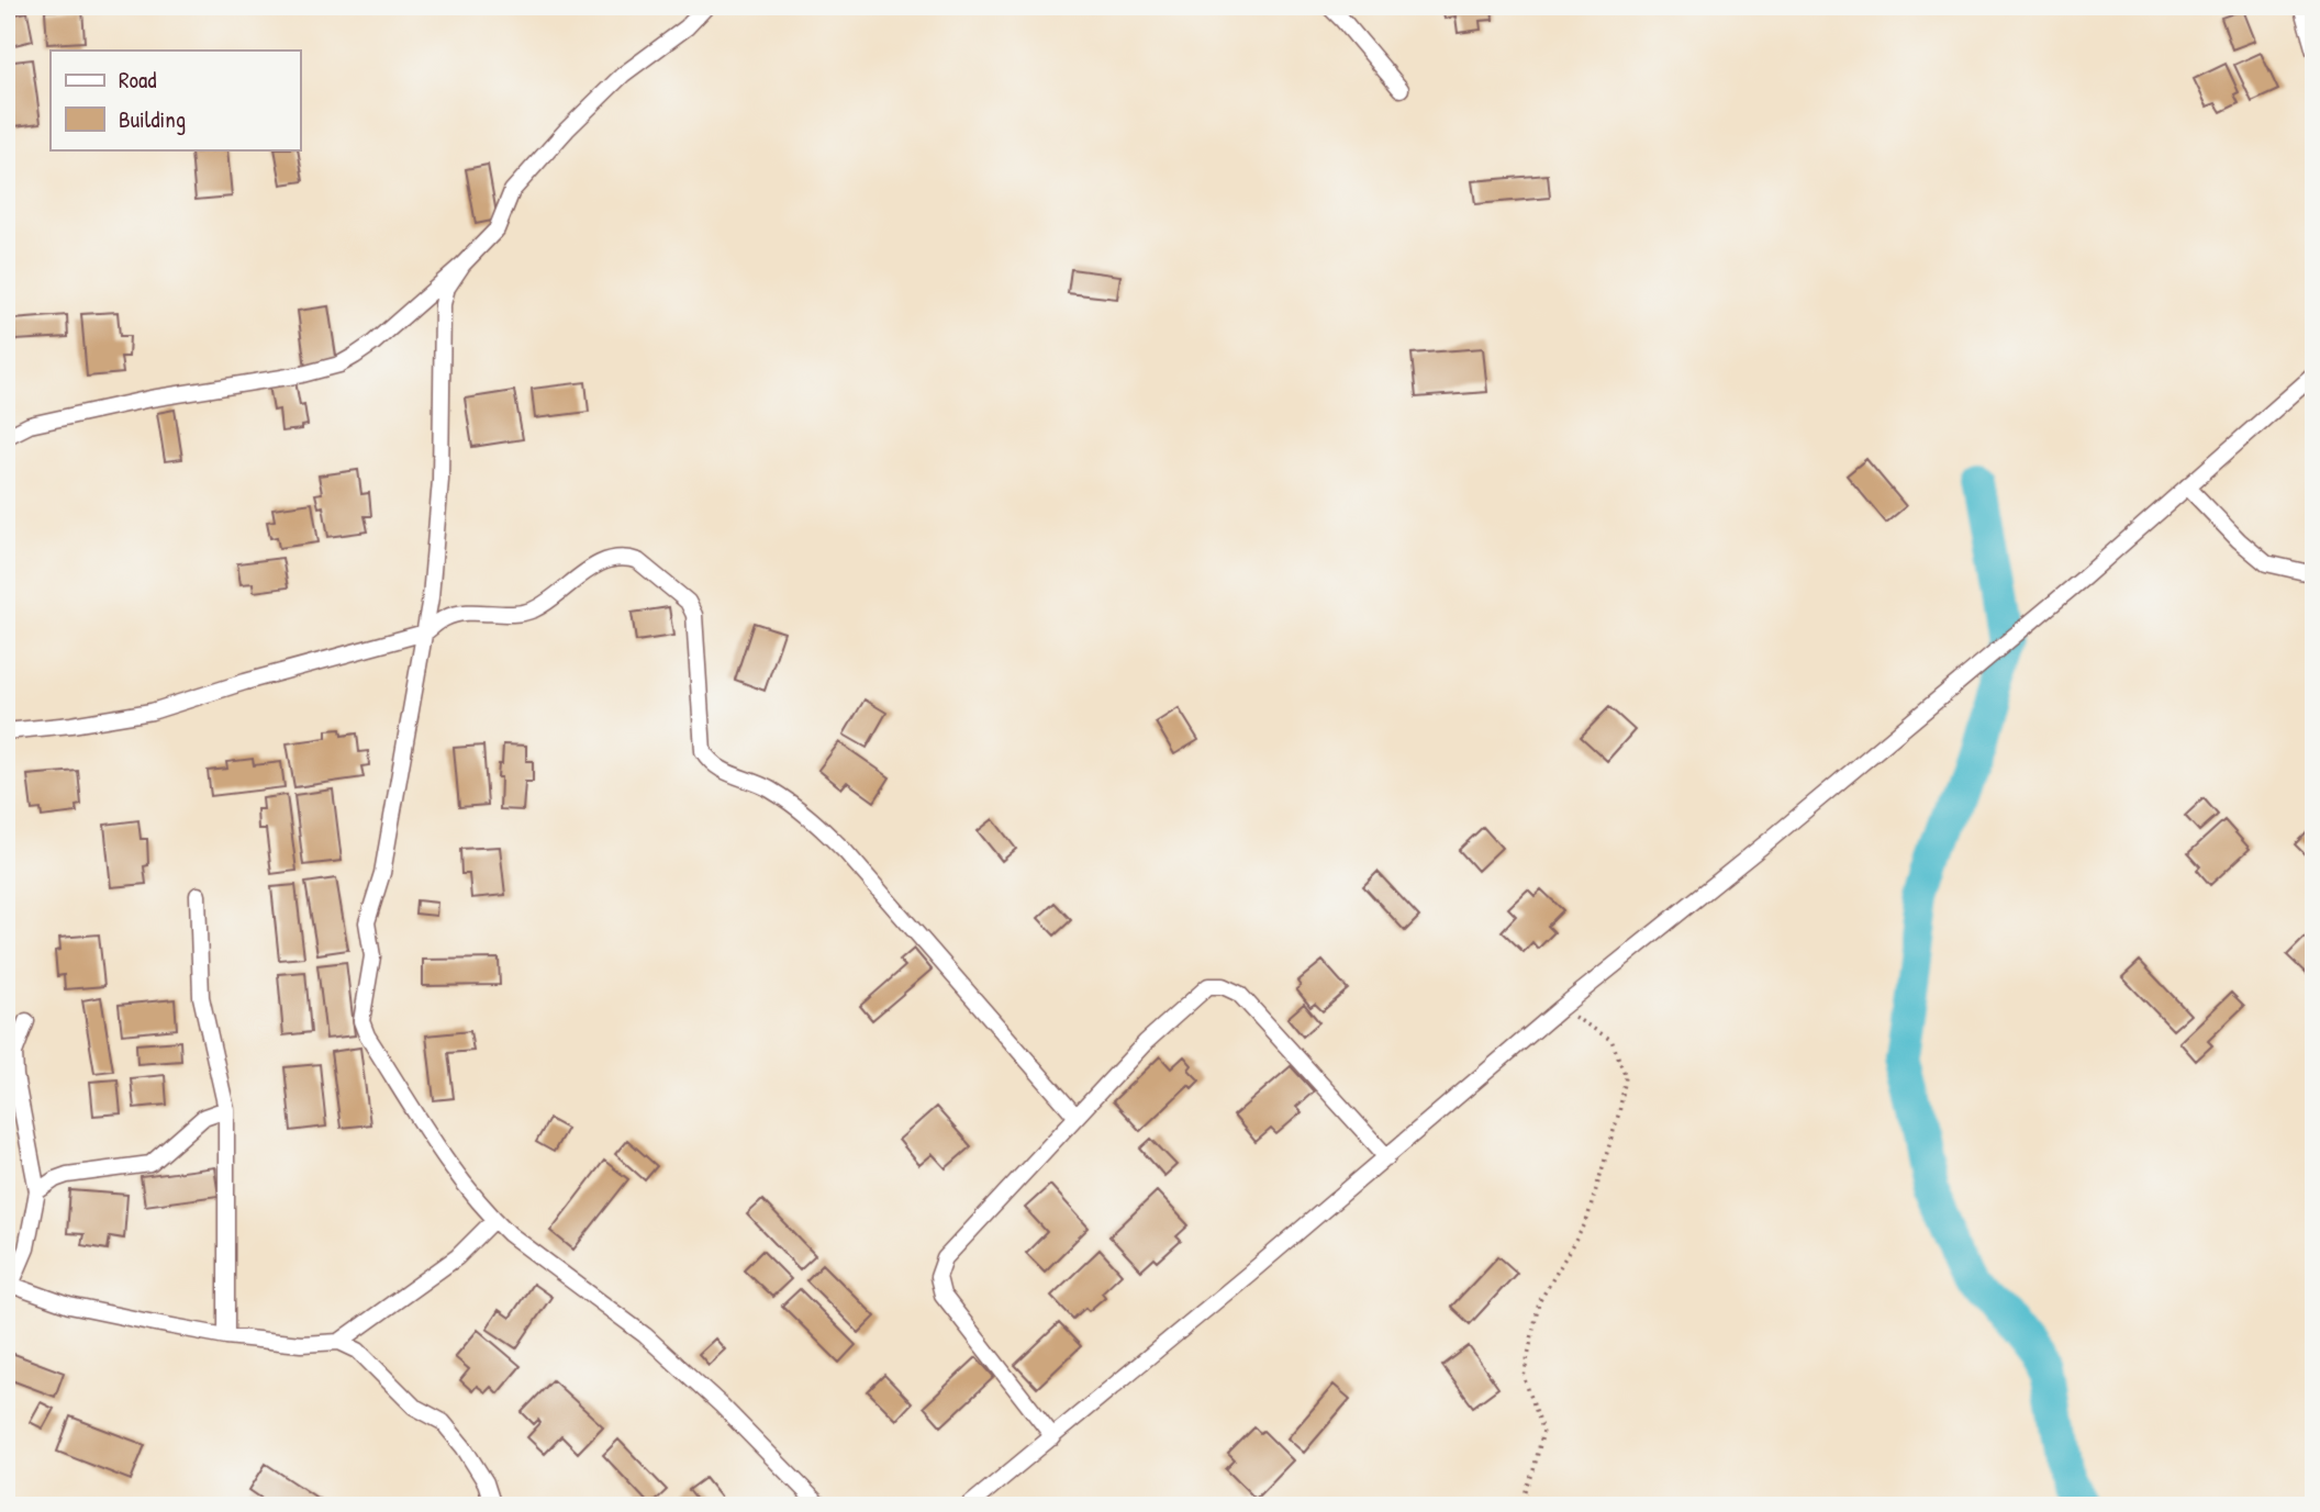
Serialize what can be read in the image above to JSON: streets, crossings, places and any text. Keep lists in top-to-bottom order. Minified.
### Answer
{"legend":["Road","Building"]}
